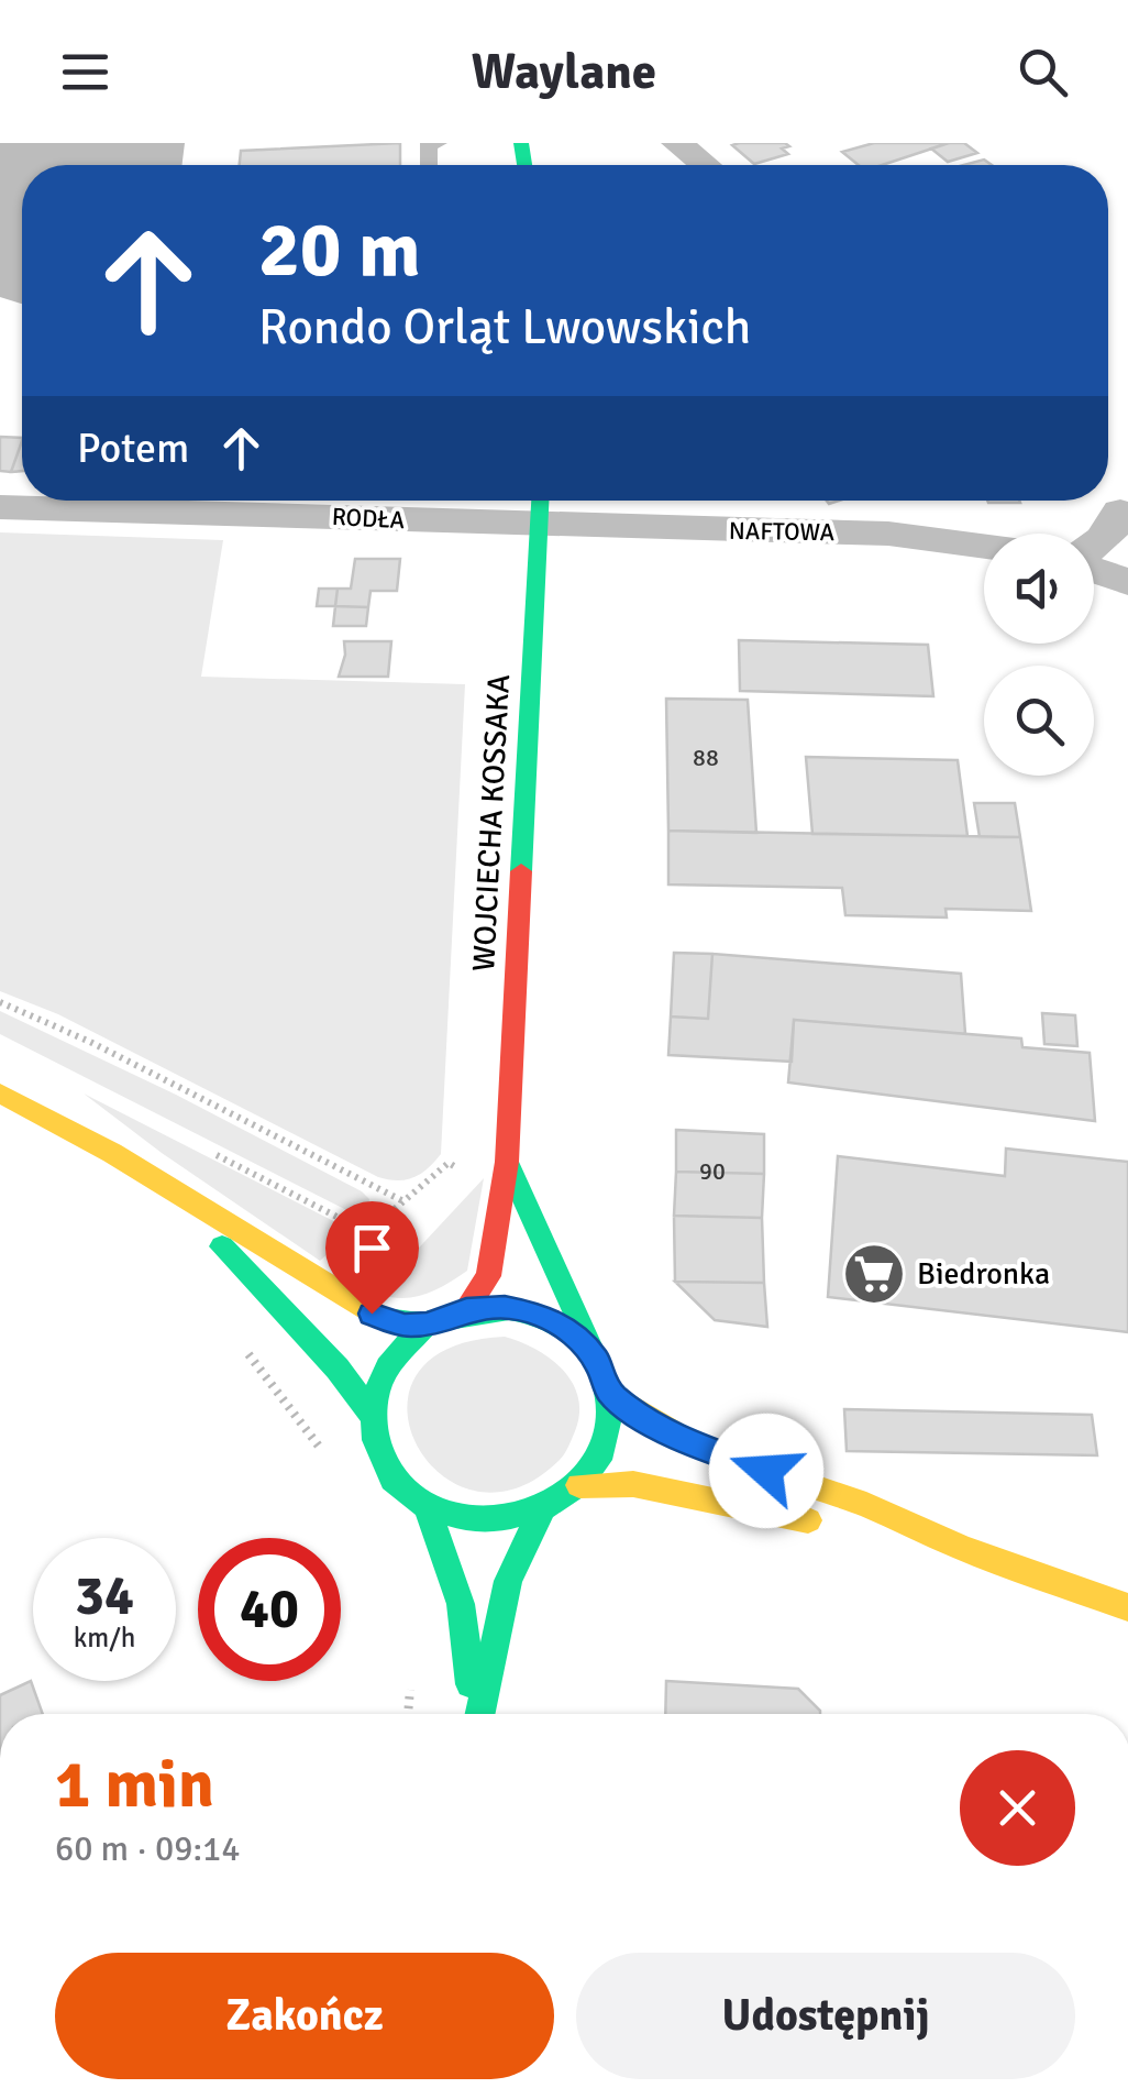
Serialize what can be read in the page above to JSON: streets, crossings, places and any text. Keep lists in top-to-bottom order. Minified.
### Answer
{"streets":{"street":["RODŁA","NAFTOWA","WOJCIECHA KOSSAKA"]},"crossings":[["RODŁA","NAFTOWA"],["RODŁA","WOJCIECHA KOSSAKA"],["NAFTOWA","WOJCIECHA KOSSAKA"]],"places":{"supermarket":["Biedronka"]},"house_numbers":["88","90"],"page":{"header":"Waylane","turn":["20 m","Rondo Orląt Lwowskich"],"then":"Potem","speed":"34 km/h","limit":"40","heading":["1 min","60 m · 09:14"],"buttons":["Zakończ","Udostępnij"]}}
